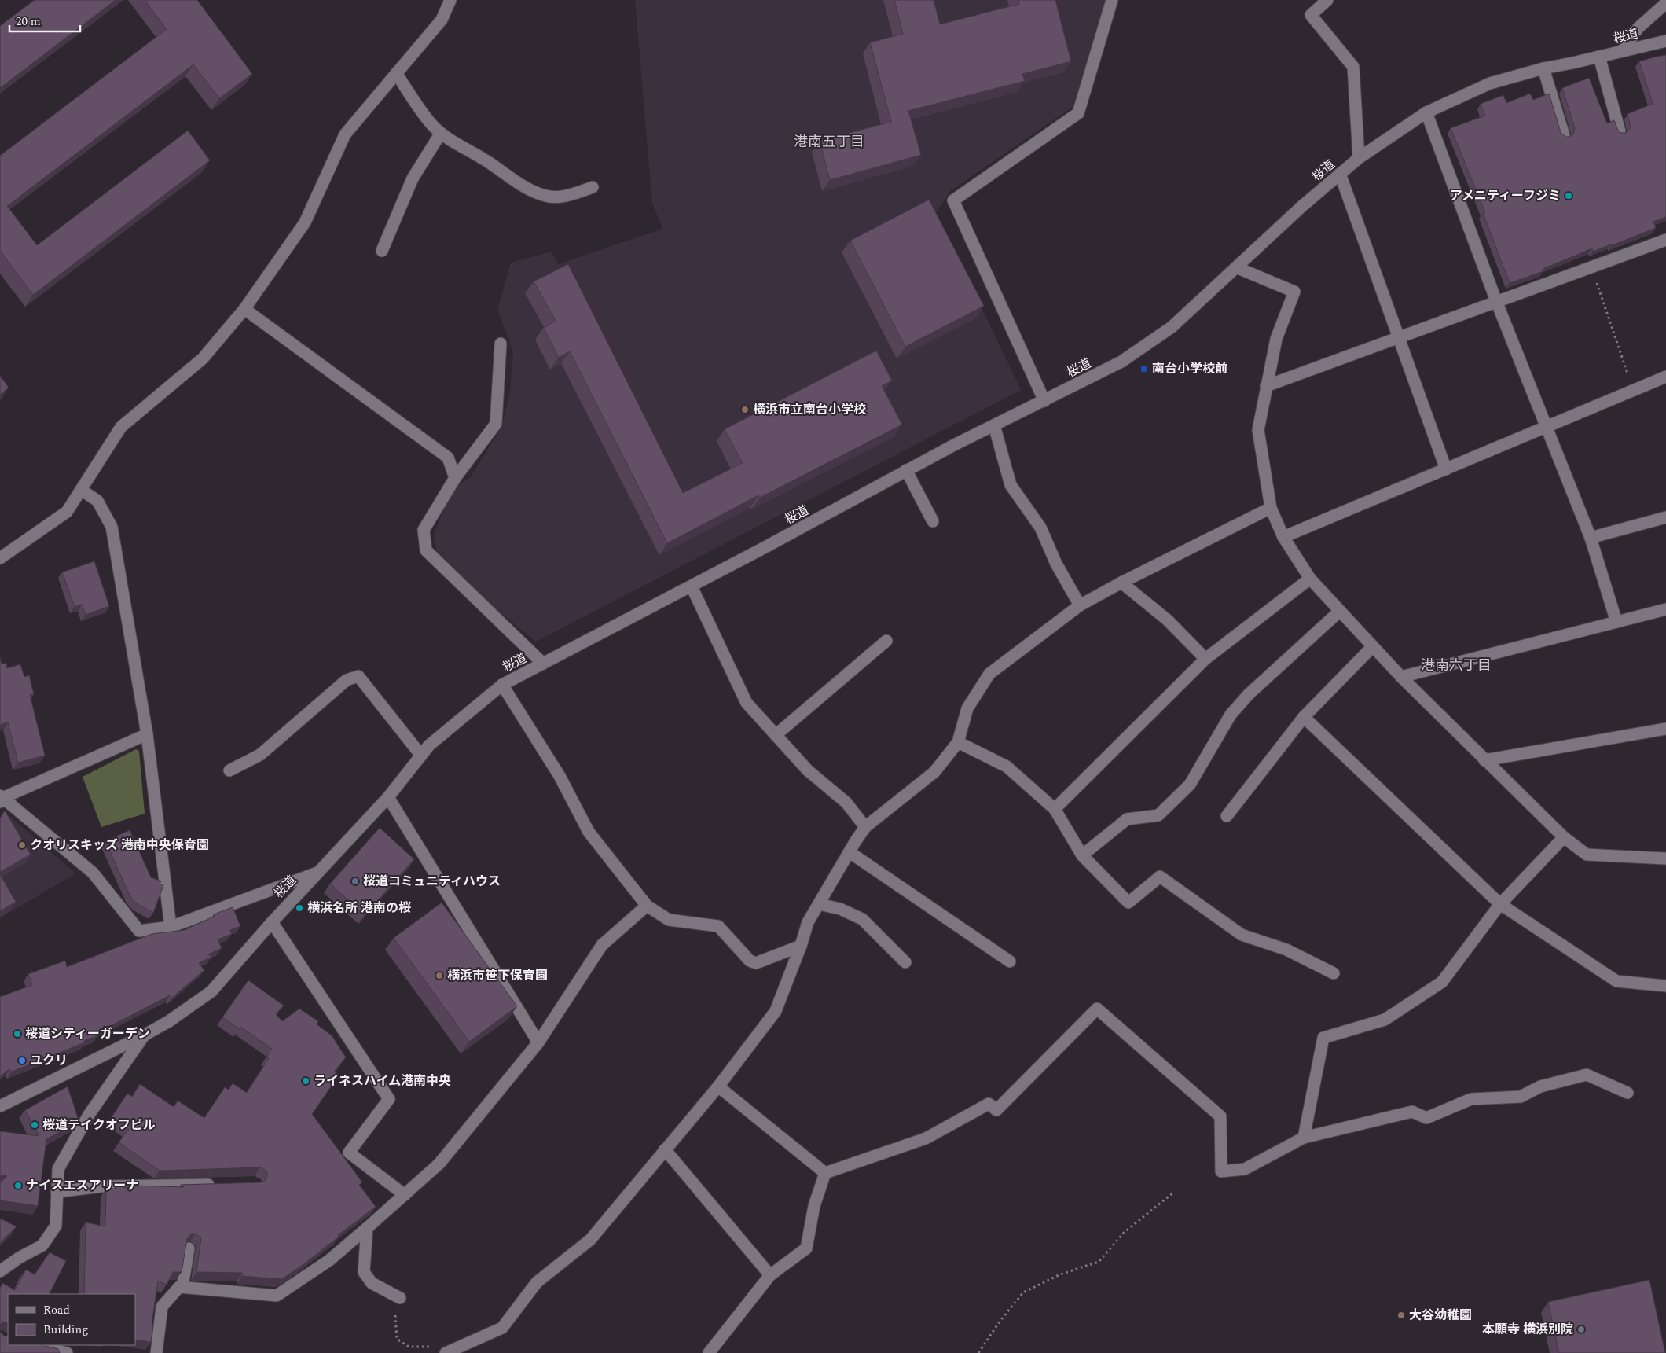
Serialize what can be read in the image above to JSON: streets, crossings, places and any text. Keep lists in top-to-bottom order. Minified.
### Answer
{"streets":{"street":["桜道"]},"districts":["港南五丁目","港南六丁目"],"places":{"other":["アメニティーフジミ","横浜市立南台小学校","クオリスキッズ 港南中央保育園","桜道コミュニティハウス","横浜名所 港南の桜","横浜市笹下保育園","桜道シティーガーデン","ユクリ","ライネスハイム港南中央","桜道テイクオフビル","ナイスエスアリーナ","大谷幼稚園","本願寺 横浜別院"],"transit":["南台小学校前"]},"legend":["Road","Building"],"scale_bar":"20 m"}
